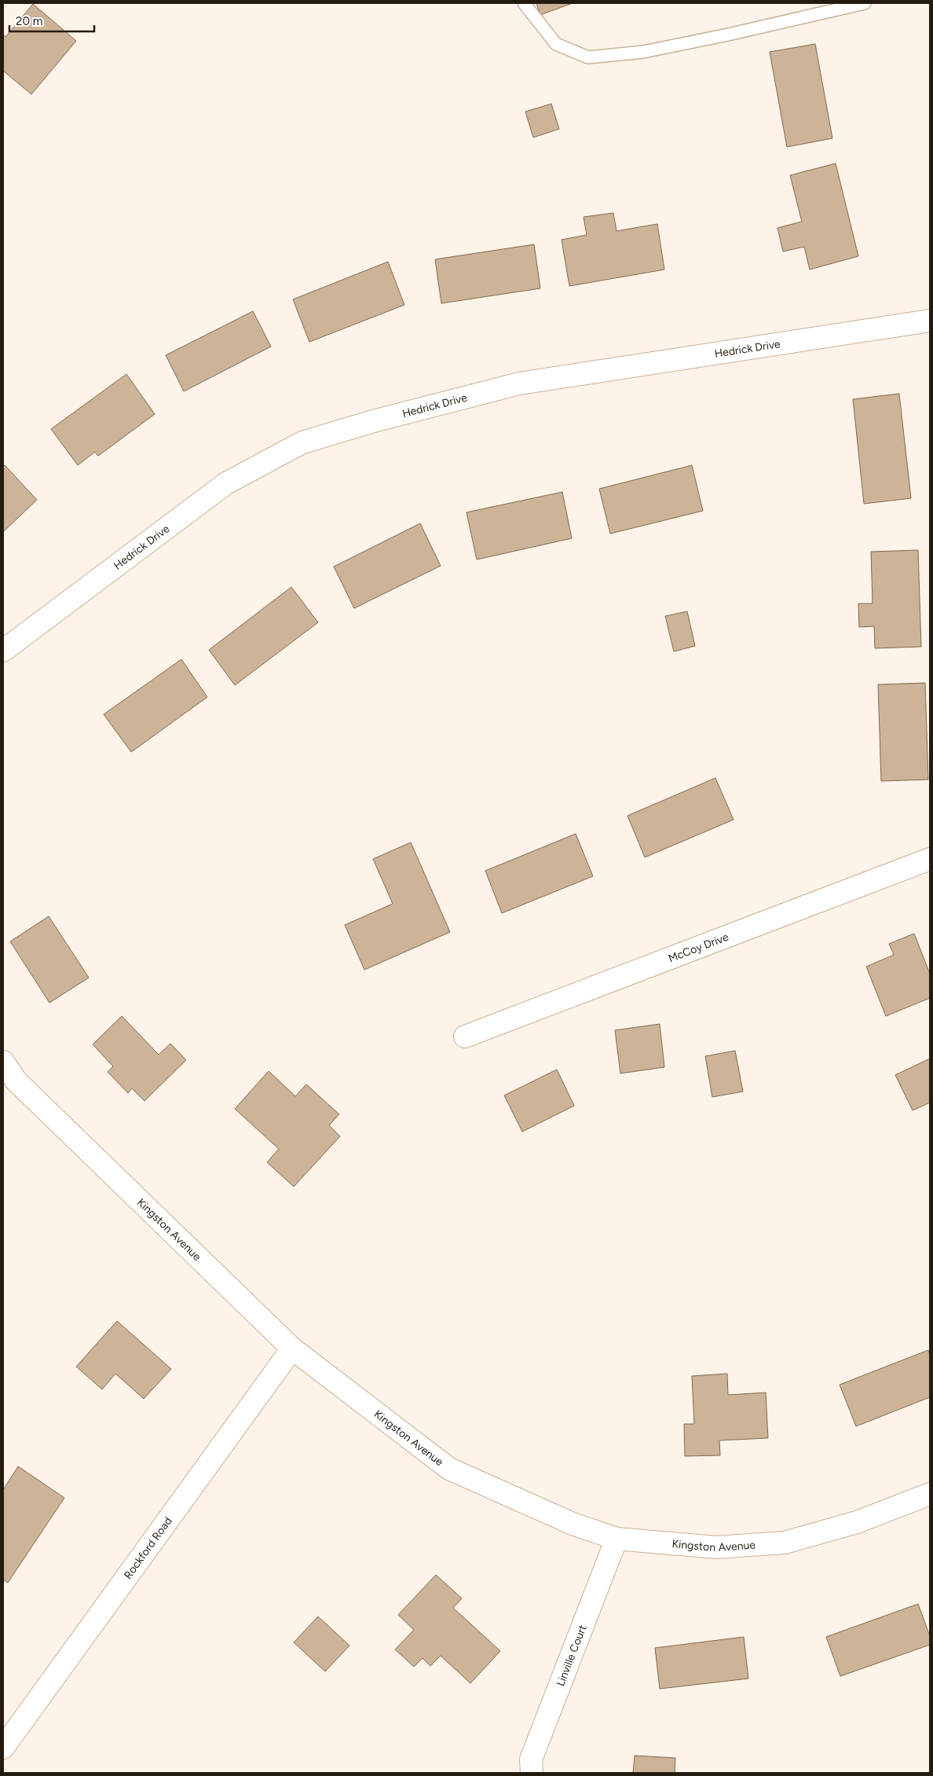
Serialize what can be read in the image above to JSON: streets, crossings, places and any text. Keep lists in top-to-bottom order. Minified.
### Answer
{"streets":{"street":["Hedrick Drive","McCoy Drive","Kingston Avenue","Rockford Road","Linville Court"]},"crossings":[["Kingston Avenue","Rockford Road"],["Kingston Avenue","Linville Court"]],"scale_bar":"20 m"}
